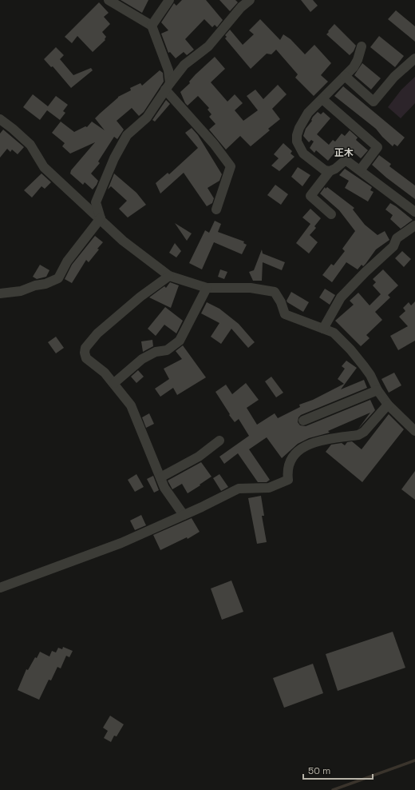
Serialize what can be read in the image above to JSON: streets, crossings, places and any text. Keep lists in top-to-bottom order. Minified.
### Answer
{"districts":["正木"],"scale_bar":"50 m"}
